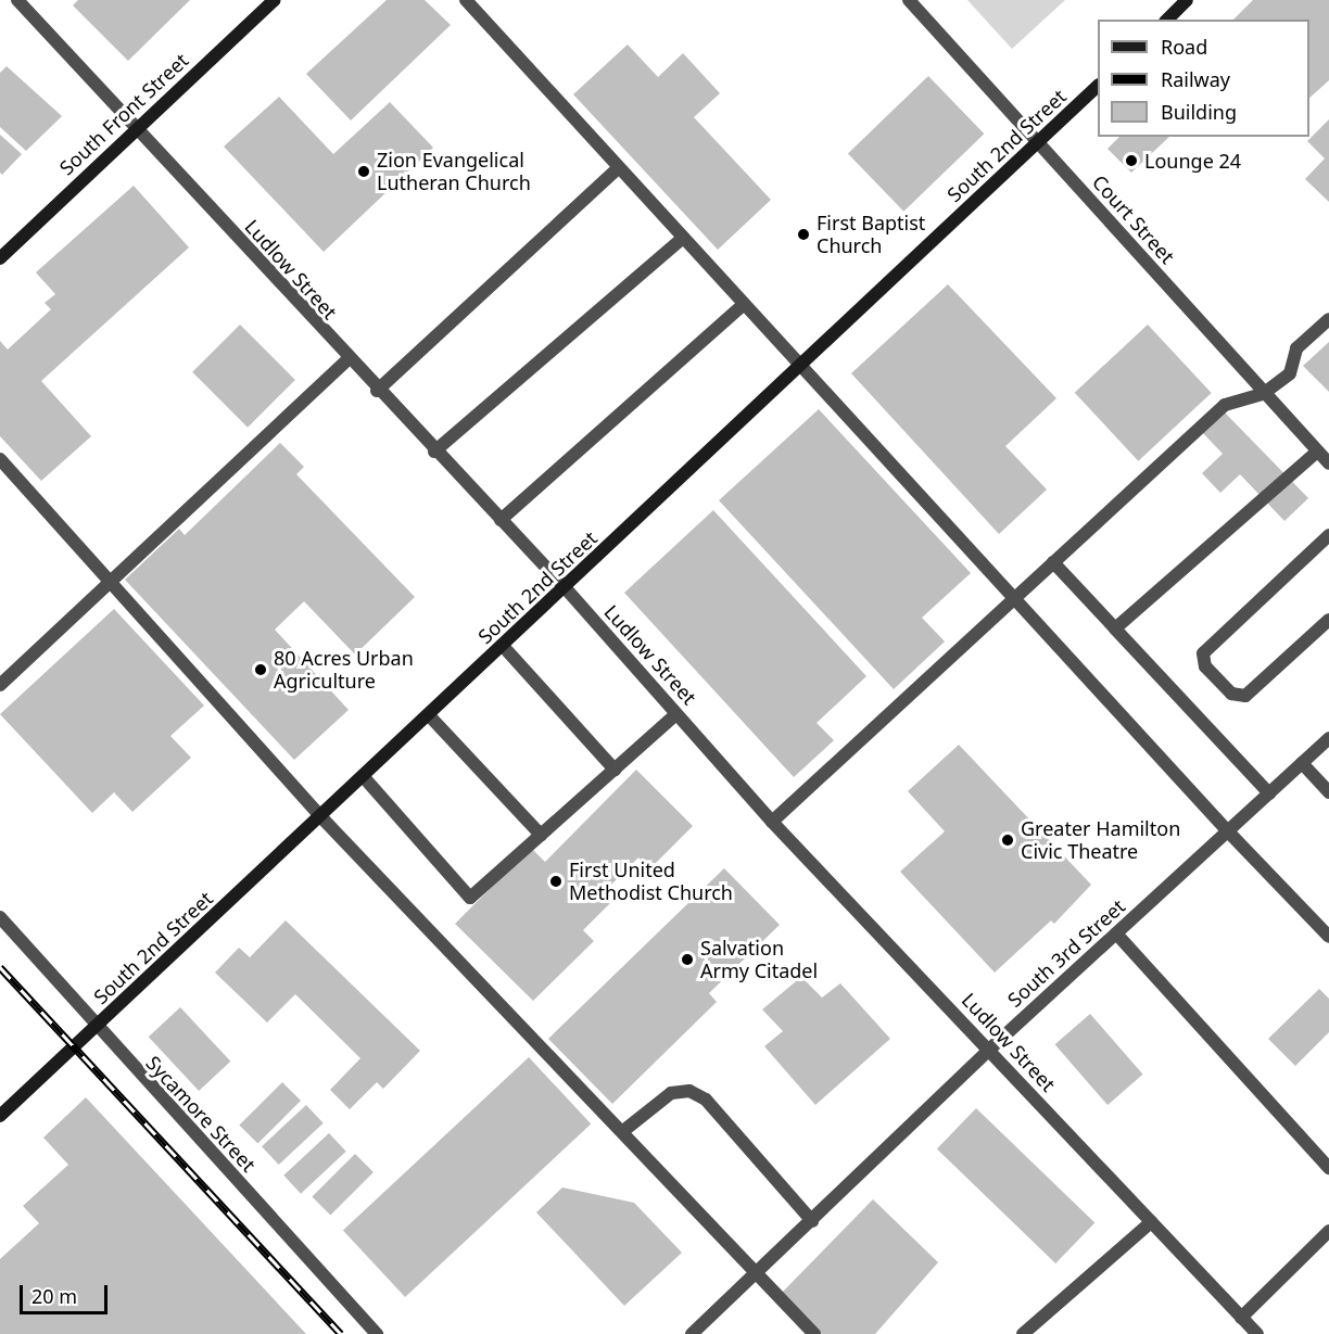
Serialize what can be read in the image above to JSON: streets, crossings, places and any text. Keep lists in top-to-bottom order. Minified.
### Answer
{"streets":{"street":["South Front Street","South 2nd Street","Court Street","Ludlow Street","South 3rd Street","Sycamore Street"]},"crossings":[["South Front Street","Ludlow Street"],["South 2nd Street","Court Street"],["South 2nd Street","Ludlow Street"],["South 2nd Street","Sycamore Street"],["Ludlow Street","South 3rd Street"]],"places":["Lounge 24","Zion Evangelical Lutheran Church","First Baptist Church","80 Acres Urban Agriculture","Greater Hamilton Civic Theatre","First United Methodist Church","Salvation Army Citadel"],"legend":["Road","Railway","Building"],"scale_bar":"20 m"}
